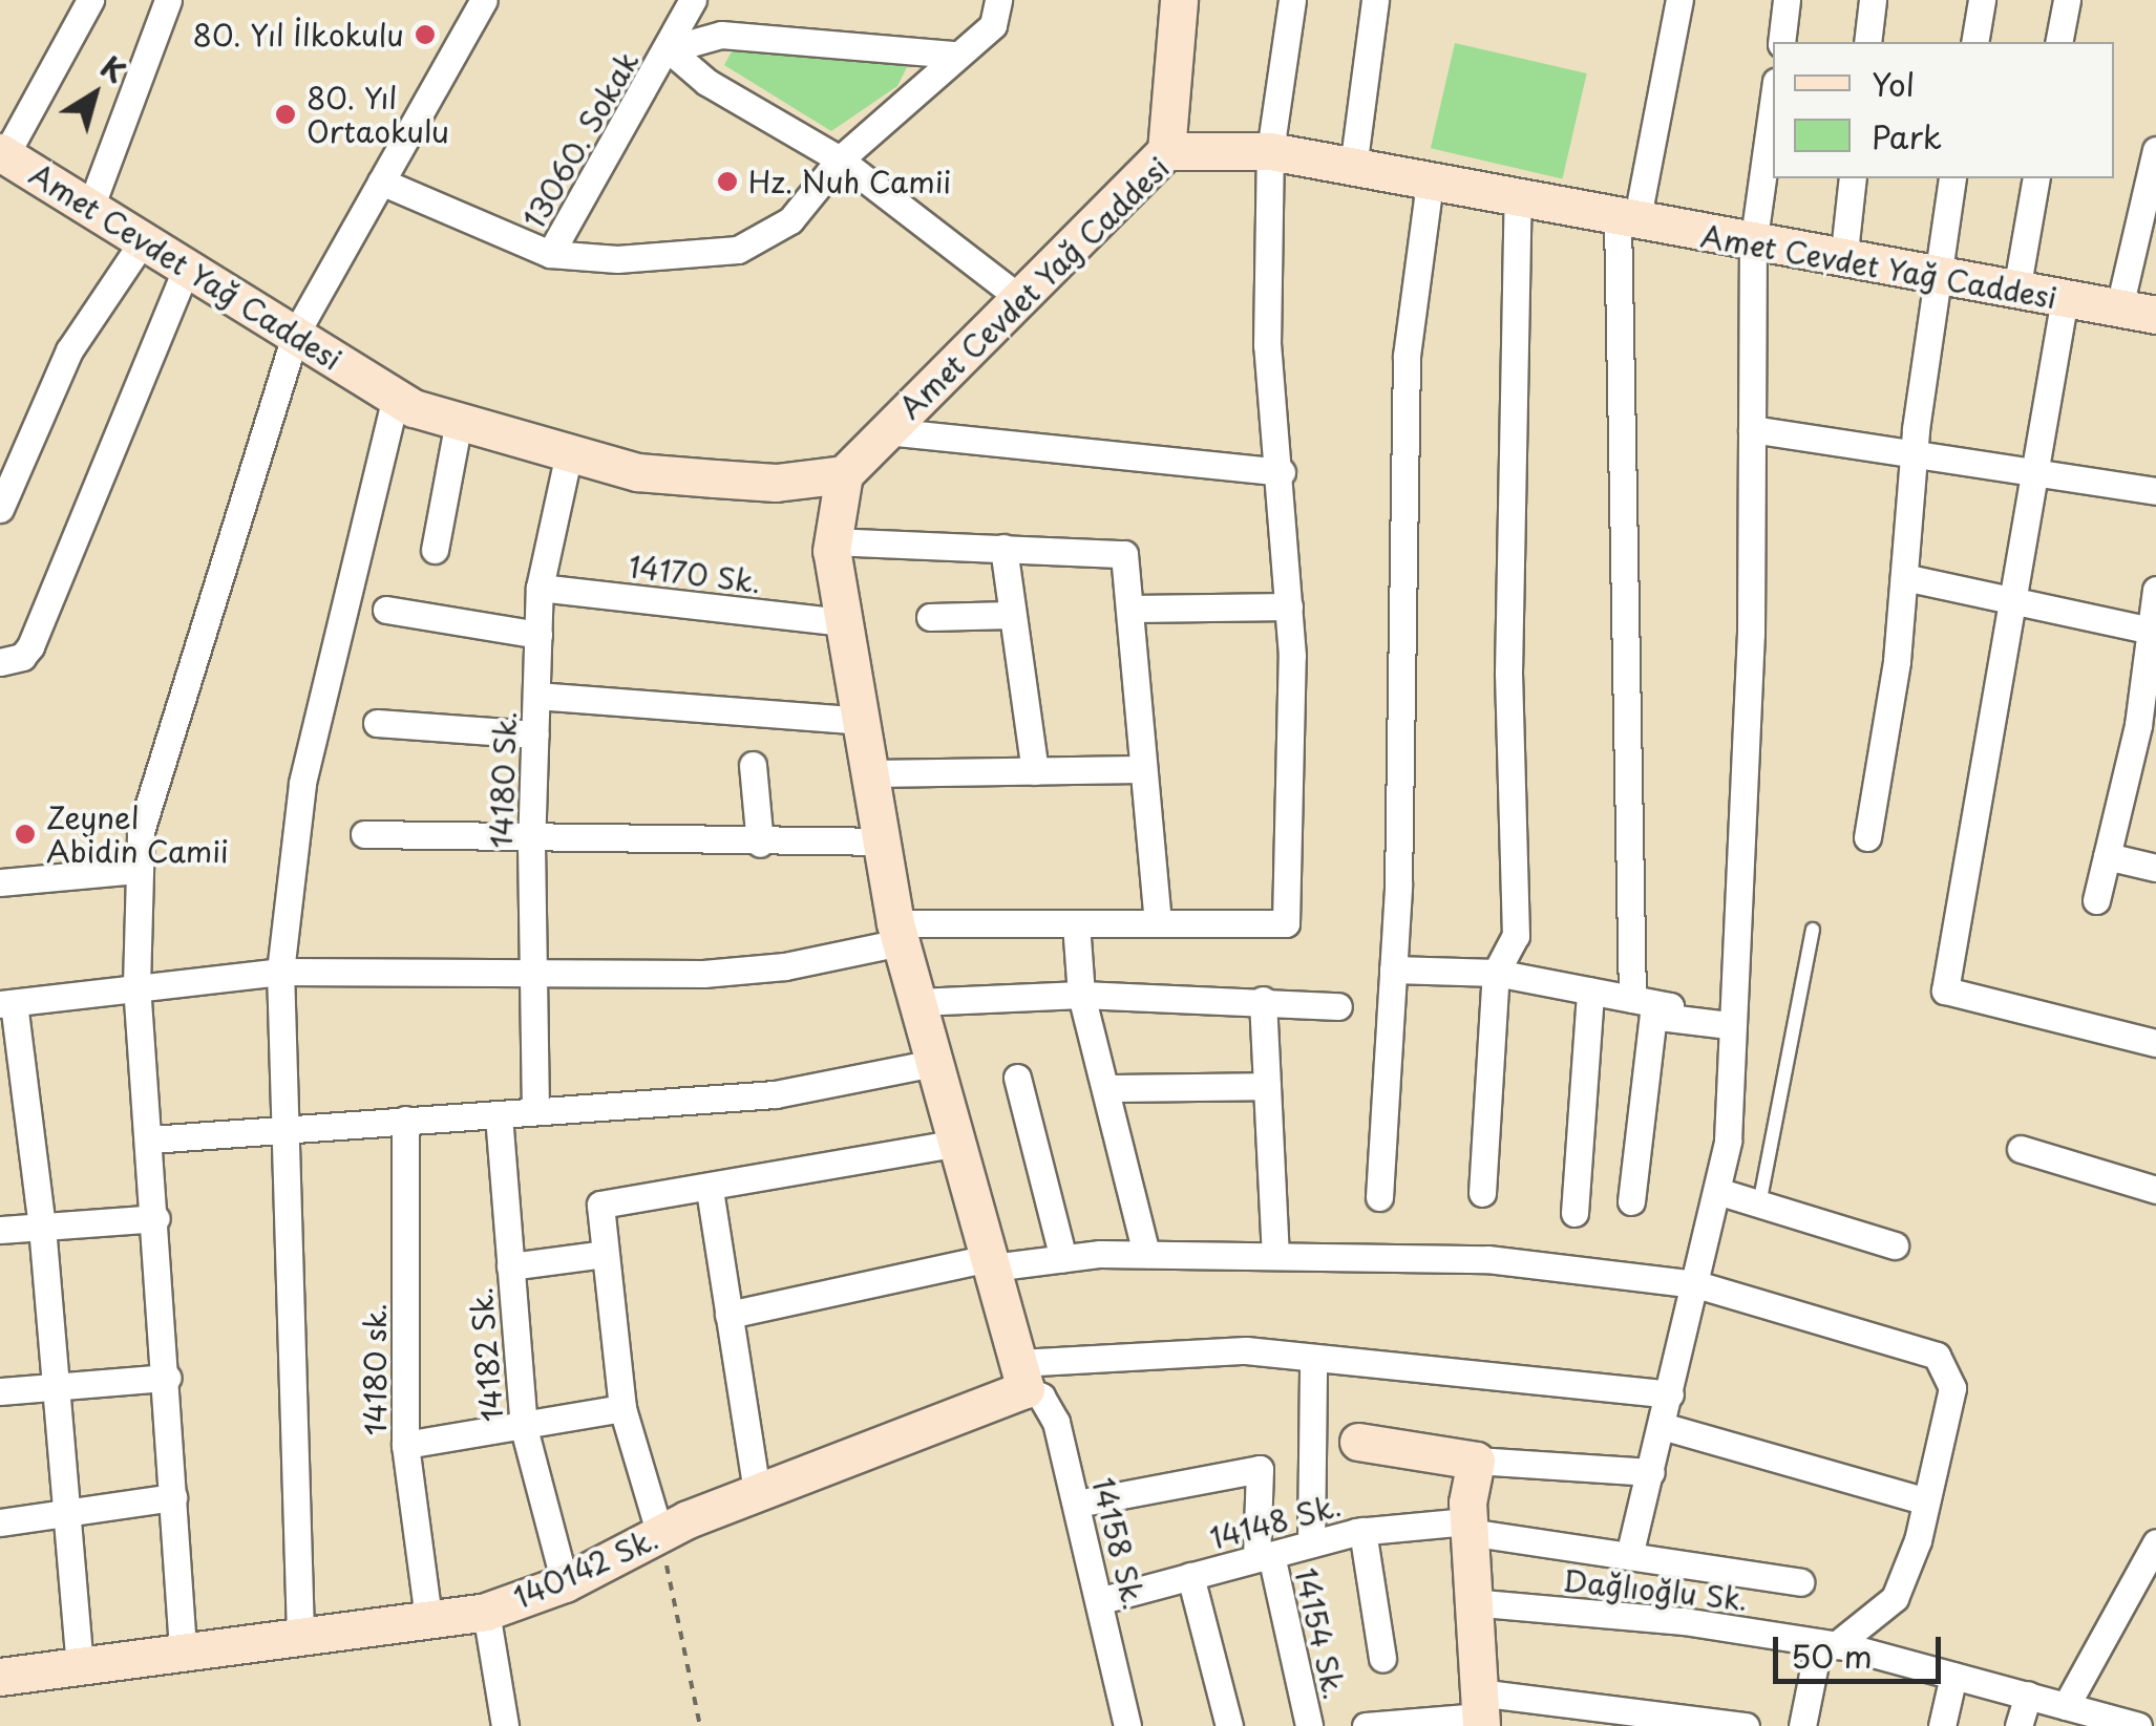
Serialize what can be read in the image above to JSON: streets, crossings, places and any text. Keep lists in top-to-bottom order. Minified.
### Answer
{"streets":{"main road":["Amet Cevdet Yağ Caddesi","140142 Sk."],"street":["13060. Sokak","14170 Sk.","14180 Sk.","14182 Sk.","14180 sk.","14148 Sk.","14158 Sk.","Dağlıoğlu Sk.","14154 Sk."]},"crossings":[["Amet Cevdet Yağ Caddesi","14180 Sk."],["14170 Sk.","14180 Sk."],["14182 Sk.","140142 Sk."],["14180 sk.","140142 Sk."],["14148 Sk.","14158 Sk."],["14148 Sk.","14154 Sk."],["14158 Sk.","140142 Sk."],["14158 Sk.","14154 Sk."]],"places":["80. Yıl İlkokulu","80. Yıl Ortaokulu","Hz. Nuh Camii","Zeynel Abidin Camii"],"legend":["Yol","Park"],"scale_bar":"50 m","north":"top right"}
